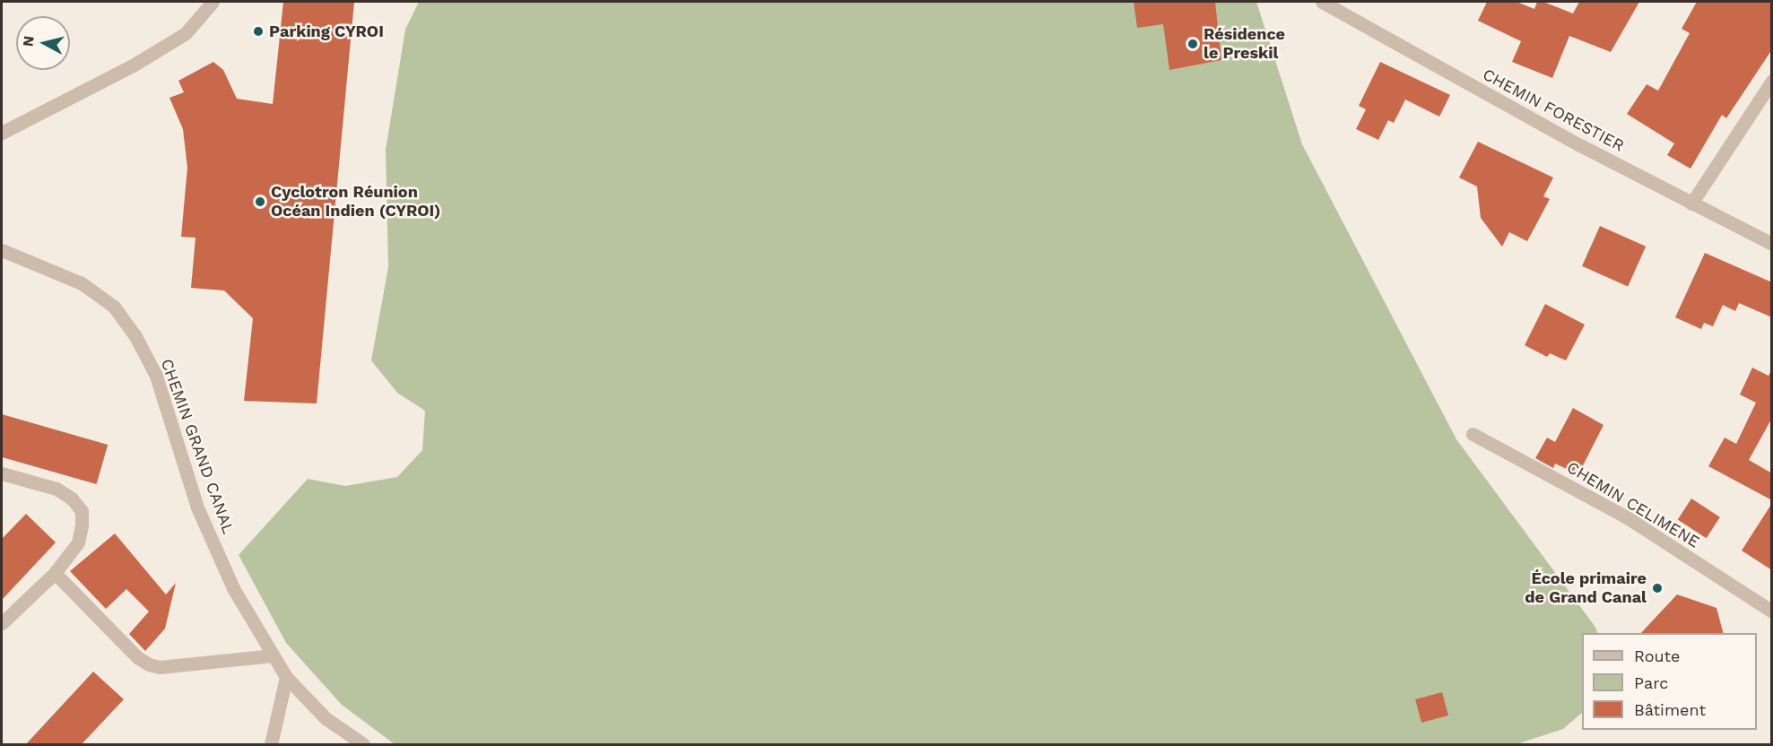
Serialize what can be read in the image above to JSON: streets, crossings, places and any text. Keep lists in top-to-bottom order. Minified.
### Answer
{"streets":{"street":["CHEMIN FORESTIER","CHEMIN GRAND CANAL","CHEMIN CELIMENE"]},"places":["Parking CYROI","Résidence le Preskil","Cyclotron Réunion Océan Indien (CYROI)","École primaire de Grand Canal"],"legend":["Route","Parc","Bâtiment"],"north":"left"}
